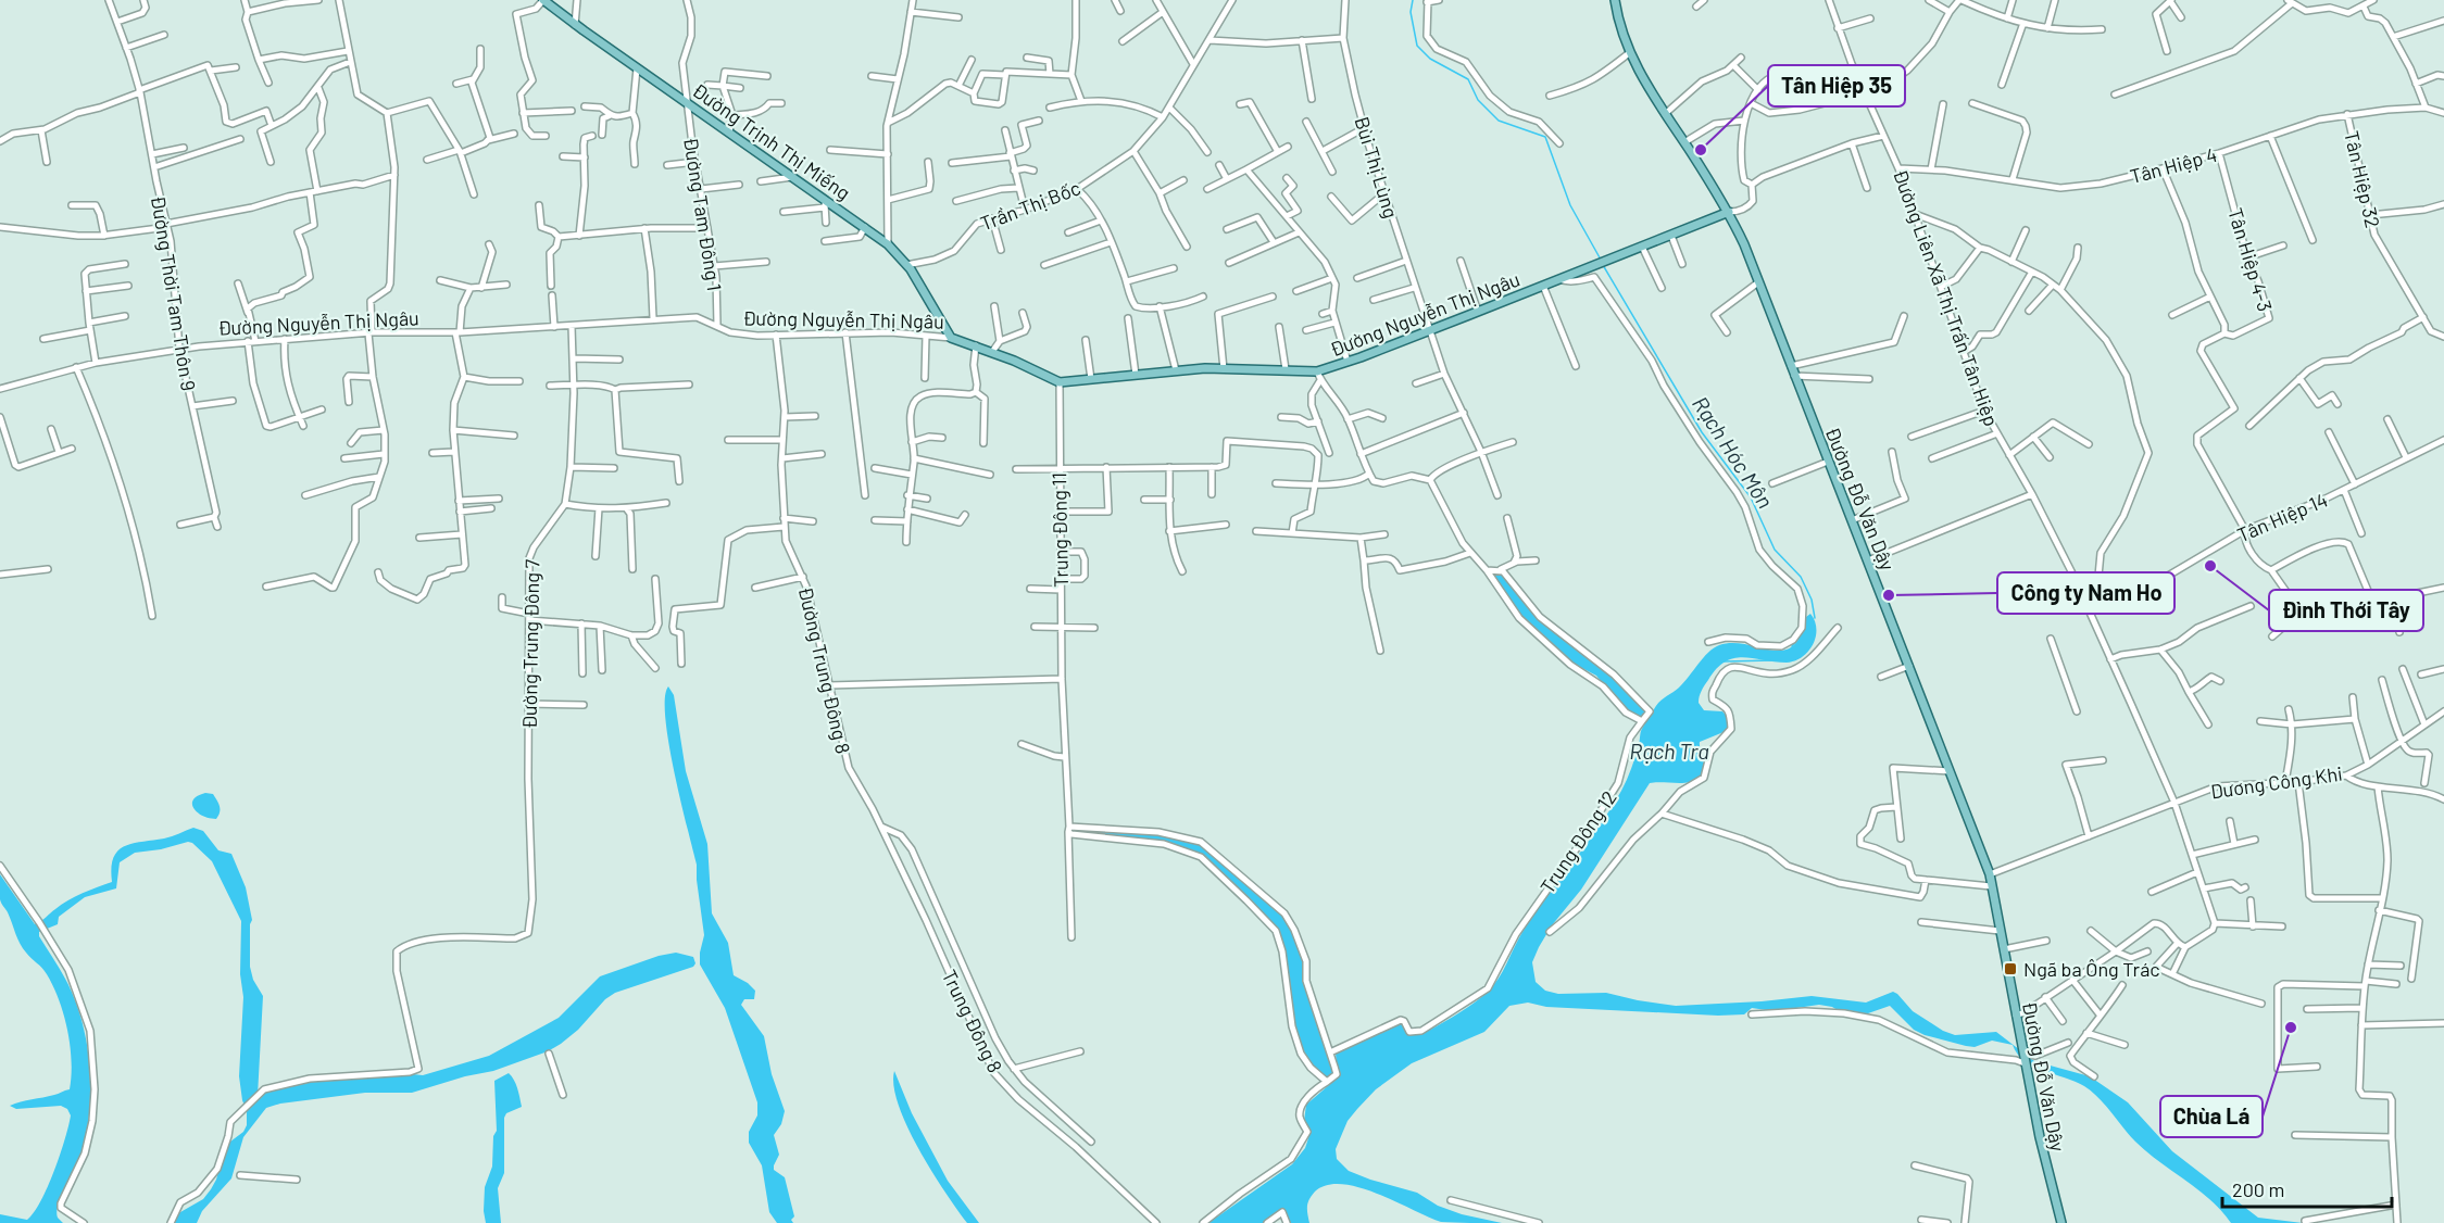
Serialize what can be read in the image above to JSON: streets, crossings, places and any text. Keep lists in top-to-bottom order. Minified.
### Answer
{"streets":{"main road":["Đường Trịnh Thị Miếng","Đường Nguyễn Thị Ngâu","Đường Đỗ Văn Dậy"],"street":["Tân Hiệp 4","Bùi Thị Lùng","Tân Hiệp 32","Trần Thị Bốc","Đường Tam Đông 1","Tân Hiệp 4-3","Đường Thời Tam Thôn 9","Đường Liên Xã Thị Trấn Tân Hiệp","Tân Hiệp 14","Trung Đông 11","Đường Trung Đông 7","Đường Trung Đông 8","Dương Công Khi","Trung Đông 12","Trung Đông 8"]},"crossings":[["Đường Trịnh Thị Miếng","Trần Thị Bốc"],["Đường Trịnh Thị Miếng","Đường Tam Đông 1"],["Đường Trịnh Thị Miếng","Đường Nguyễn Thị Ngâu"],["Tân Hiệp 4","Tân Hiệp 32"],["Tân Hiệp 4","Tân Hiệp 4-3"],["Tân Hiệp 4","Đường Liên Xã Thị Trấn Tân Hiệp"],["Bùi Thị Lùng","Đường Nguyễn Thị Ngâu"],["Đường Tam Đông 1","Đường Nguyễn Thị Ngâu"],["Đường Thời Tam Thôn 9","Đường Nguyễn Thị Ngâu"],["Đường Liên Xã Thị Trấn Tân Hiệp","Tân Hiệp 14"],["Đường Liên Xã Thị Trấn Tân Hiệp","Dương Công Khi"],["Đường Nguyễn Thị Ngâu","Trung Đông 11"],["Đường Nguyễn Thị Ngâu","Đường Trung Đông 7"],["Đường Nguyễn Thị Ngâu","Đường Trung Đông 8"],["Đường Đỗ Văn Dậy","Dương Công Khi"],["Đường Trung Đông 8","Trung Đông 8"]],"water":["Rạch Hóc Môn","Rạch Tra"],"places":{"other":["Tân Hiệp 35","Đình Thới Tây","Công ty Nam Ho","Chùa Lá"],"transit":["Ngã ba Ông Trác"]},"scale_bar":"200 m"}
